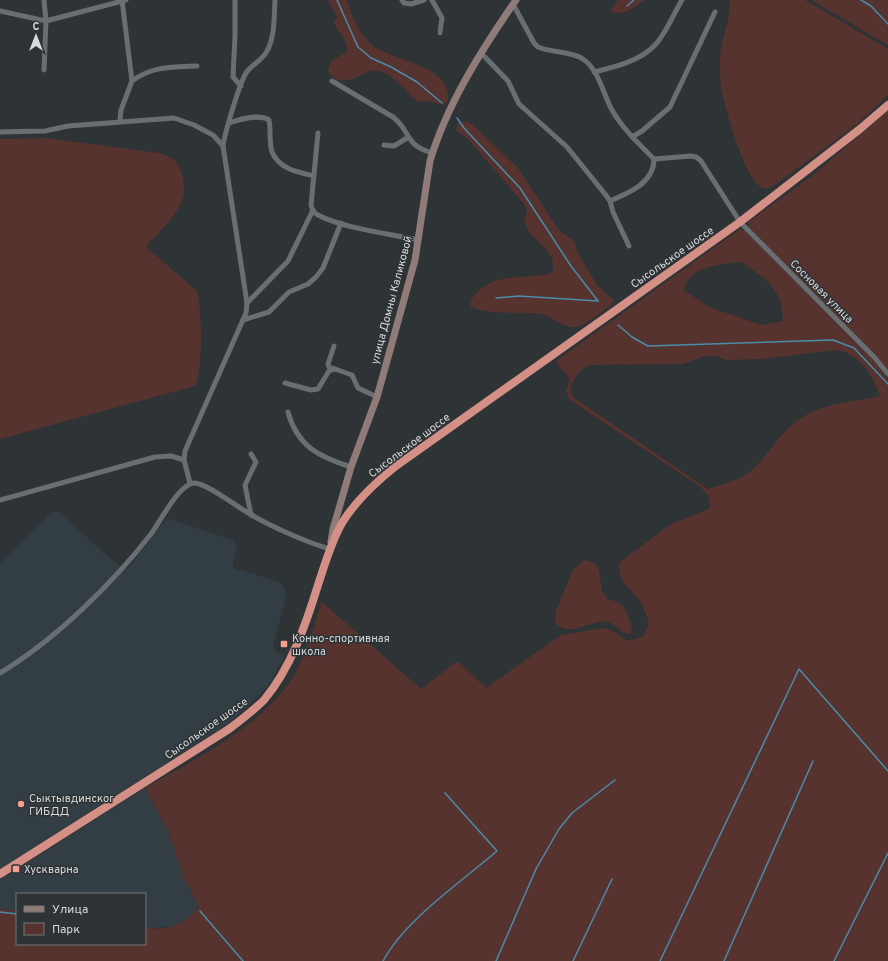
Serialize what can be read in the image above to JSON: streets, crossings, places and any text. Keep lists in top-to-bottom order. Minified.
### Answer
{"streets":{"highway":["Сысольское шоссе"],"main road":["улица Домны Каликовой"],"street":["Сосновая улица"]},"crossings":[["Сысольское шоссе","Сосновая улица"],["Сысольское шоссе","улица Домны Каликовой"]],"places":{"transit":["Конно-спортивная школа","Хускварна"],"other":["Сыктывдинског ГИБДД"]},"legend":["Улица","Парк"],"north":"top"}
